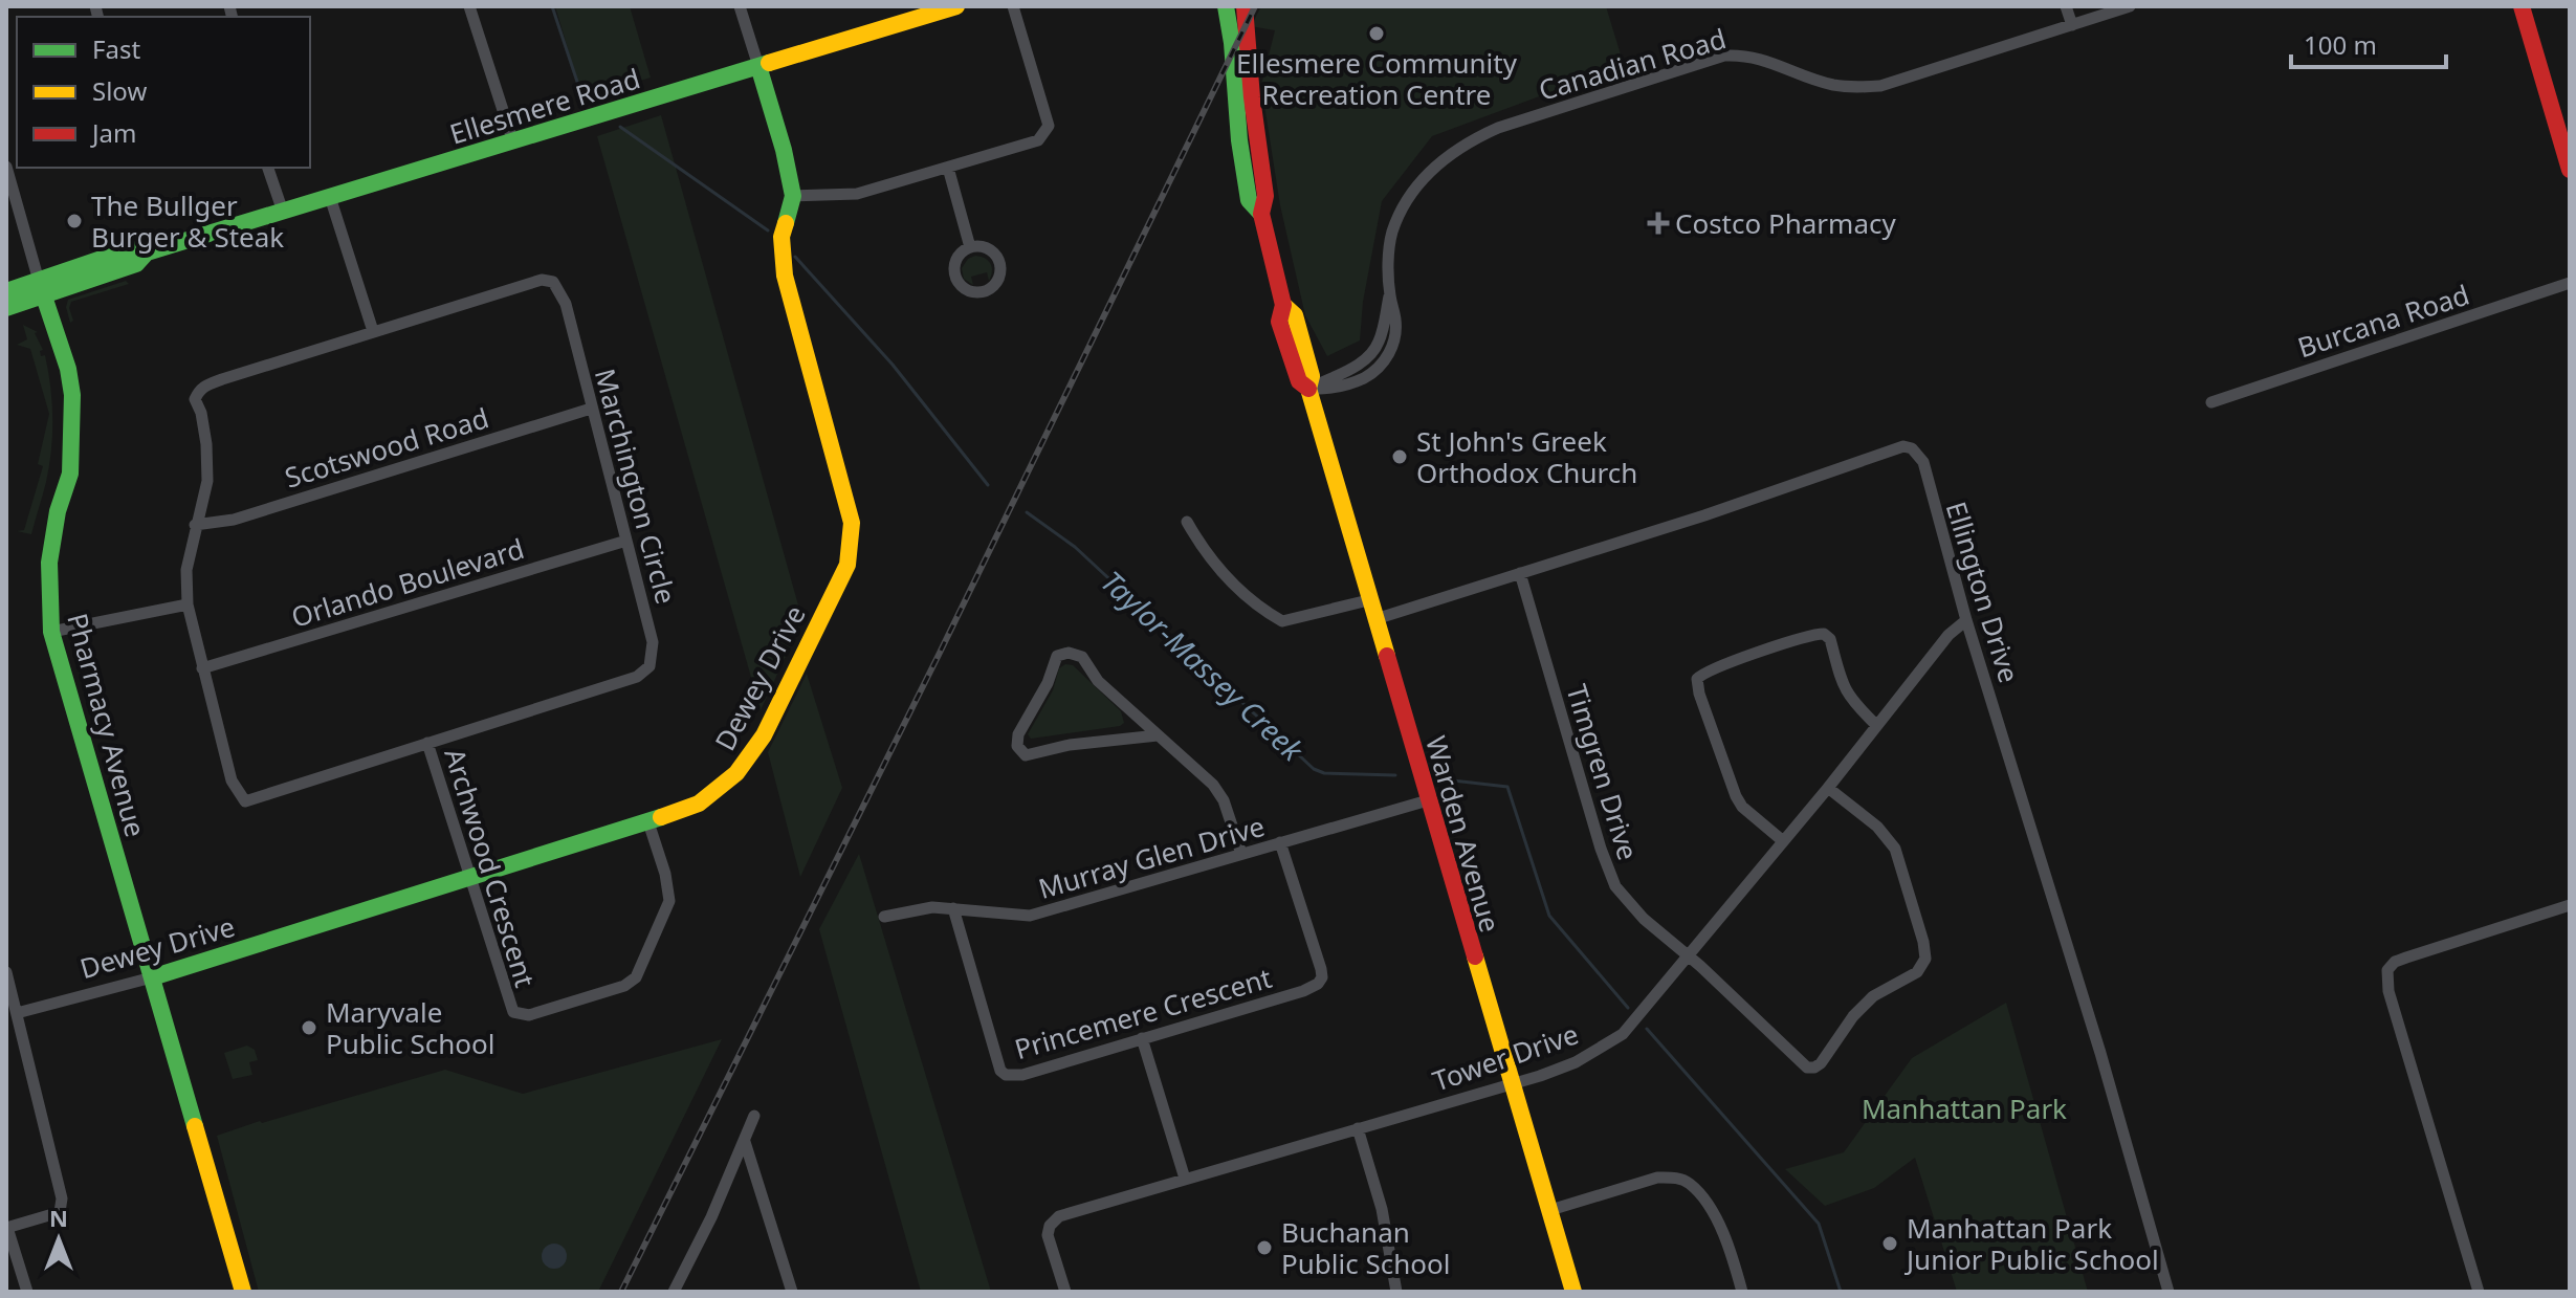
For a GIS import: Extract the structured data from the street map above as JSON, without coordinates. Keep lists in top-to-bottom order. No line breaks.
{"streets":{"main road":["Ellesmere Road","Dewey Drive","Pharmacy Avenue","Warden Avenue"],"street":["Canadian Road","Burcana Road","Scotswood Road","Marchington Circle","Orlando Boulevard","Ellington Drive","Timgren Drive","Murray Glen Drive","Archwood Crescent","Princemere Crescent","Tower Drive"]},"crossings":[["Canadian Road","Warden Avenue"],["Ellesmere Road","Dewey Drive"],["Ellesmere Road","Pharmacy Avenue"],["Scotswood Road","Marchington Circle"],["Marchington Circle","Orlando Boulevard"],["Marchington Circle","Archwood Crescent"],["Ellington Drive","Timgren Drive"],["Ellington Drive","Warden Avenue"],["Ellington Drive","Tower Drive"],["Dewey Drive","Pharmacy Avenue"],["Dewey Drive","Archwood Crescent"],["Timgren Drive","Tower Drive"],["Warden Avenue","Murray Glen Drive"],["Warden Avenue","Tower Drive"],["Murray Glen Drive","Princemere Crescent"]],"water":["Taylor-Massey Creek"],"parks":["Manhattan Park"],"places":{"other":["Ellesmere Community Recreation Centre","The Bullger Burger & Steak","St John's Greek Orthodox Church","Maryvale Public School","Manhattan Park Junior Public School","Buchanan Public School"],"health":["Costco Pharmacy"]},"legend":["Fast","Slow","Jam"],"scale_bar":"100 m","north":"top"}
